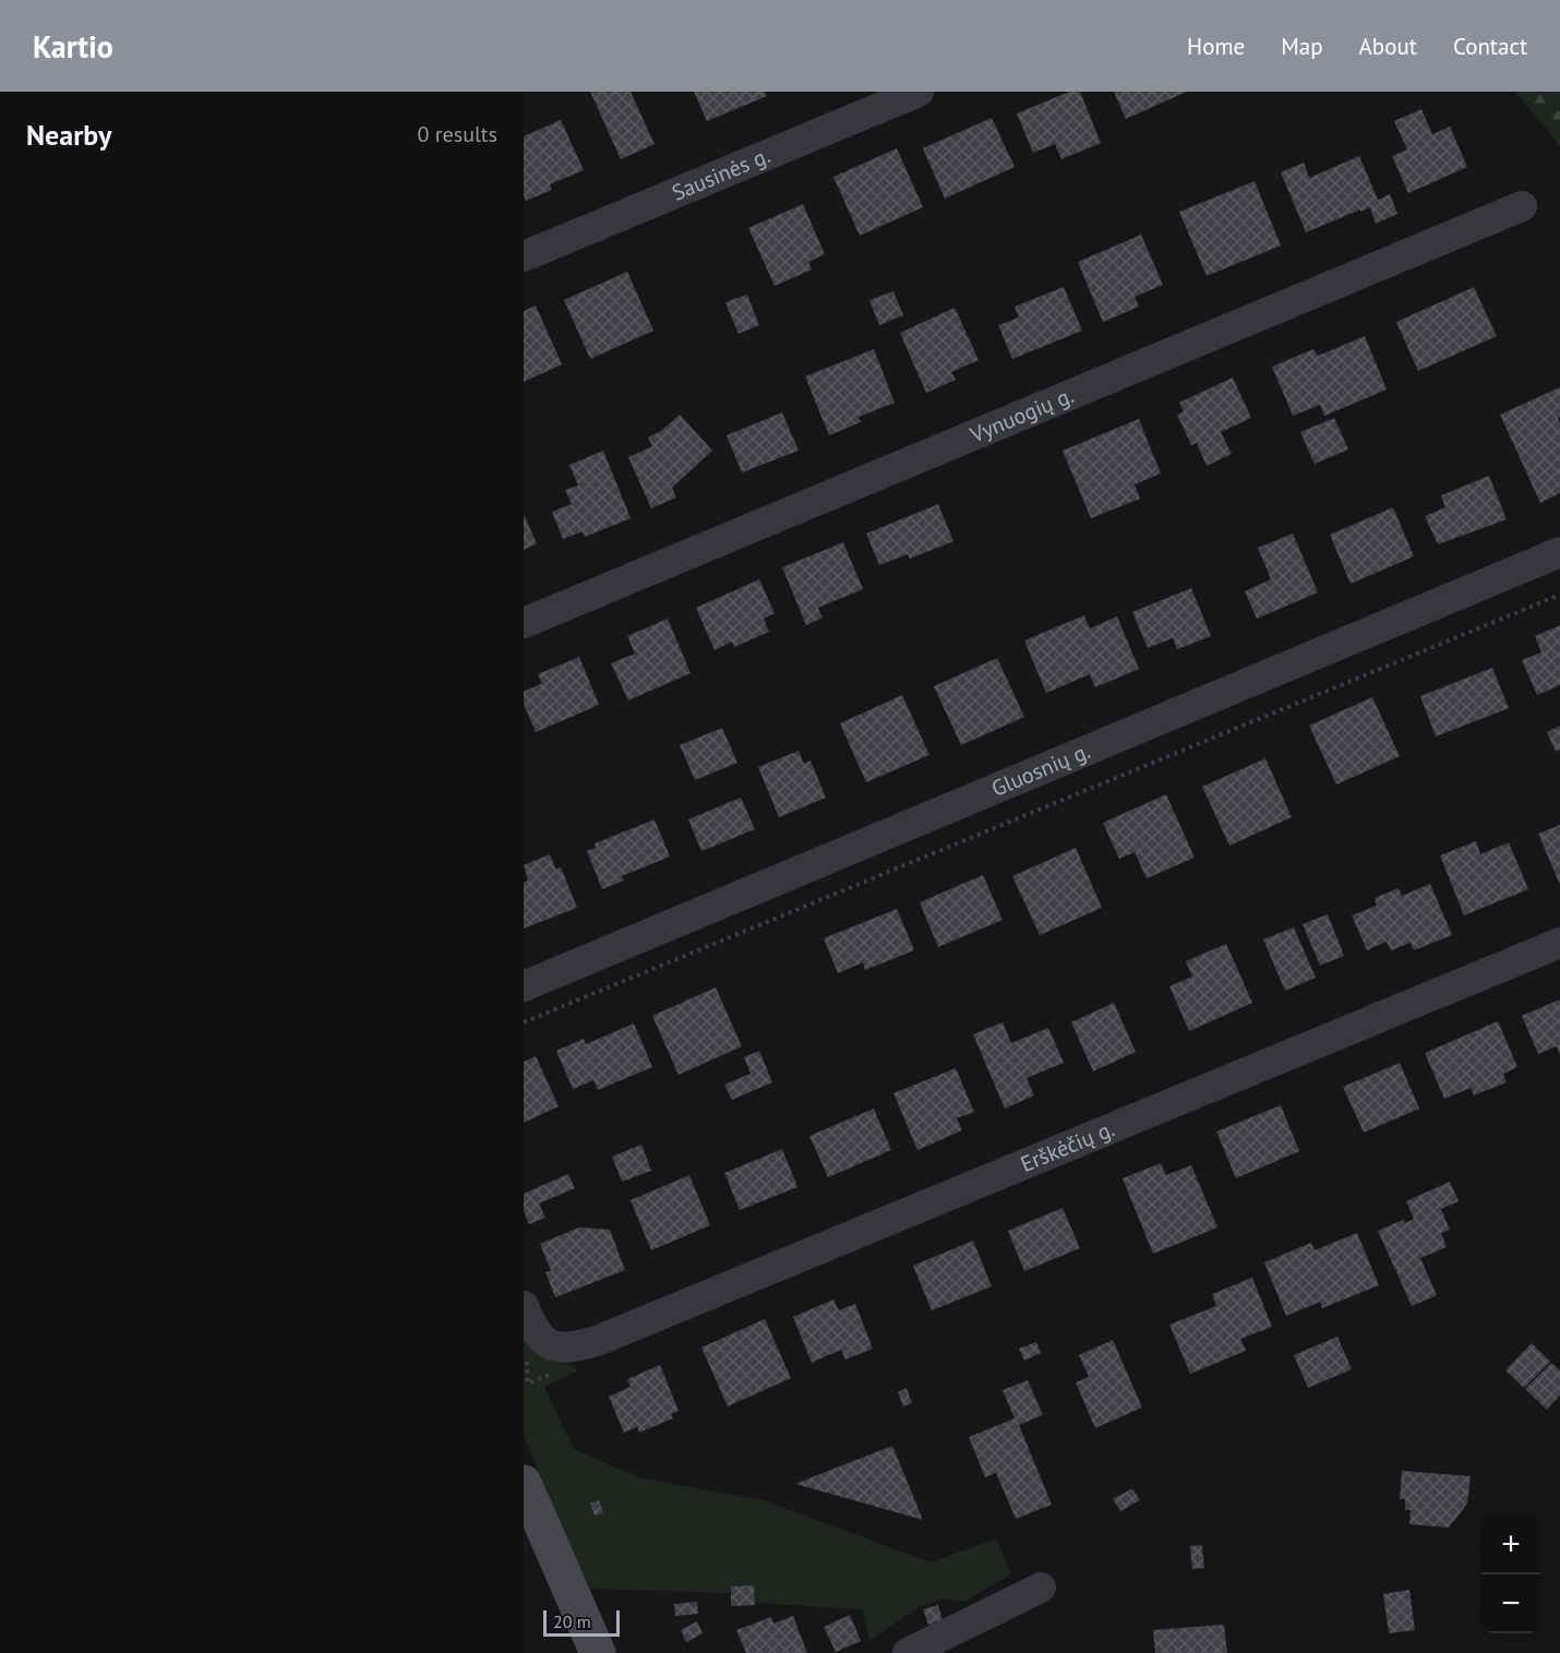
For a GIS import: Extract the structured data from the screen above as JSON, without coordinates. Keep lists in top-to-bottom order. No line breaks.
{"streets":{"street":["Sausinės g.","Vynuogių g.","Gluosnių g.","Erškėčių g."]},"scale_bar":"20 m","page":{"header":"Kartio","nav":["Home","Map","About","Contact"],"heading":["Nearby","0 results"],"map_buttons":["+","−"],"scale":"20 m"}}
